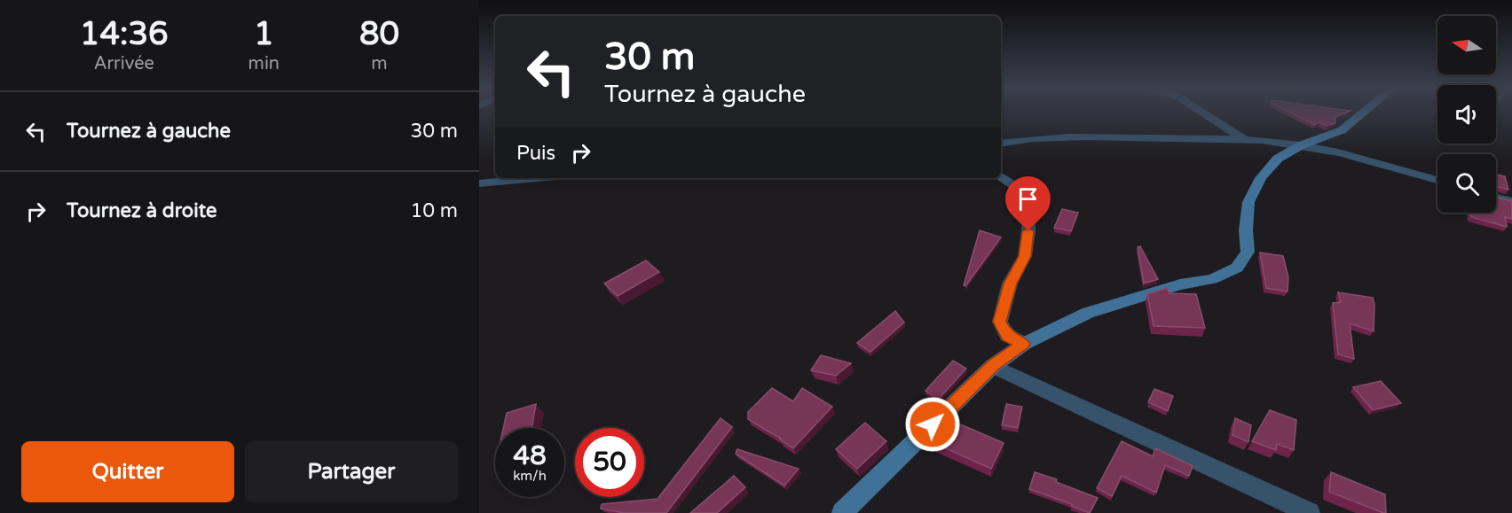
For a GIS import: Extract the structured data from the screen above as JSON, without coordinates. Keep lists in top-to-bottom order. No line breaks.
{"north":"left","page":{"eta":["14:36","Arrivée","1","min","80","m"],"turn":["30 m","Tournez à gauche"],"list":[{"name":"Tournez à gauche","value":"30 m"},{"name":"Tournez à droite","value":"10 m"}],"then":"Puis","speed":"48 km/h","limit":"50","buttons":["Quitter","Partager"]}}
